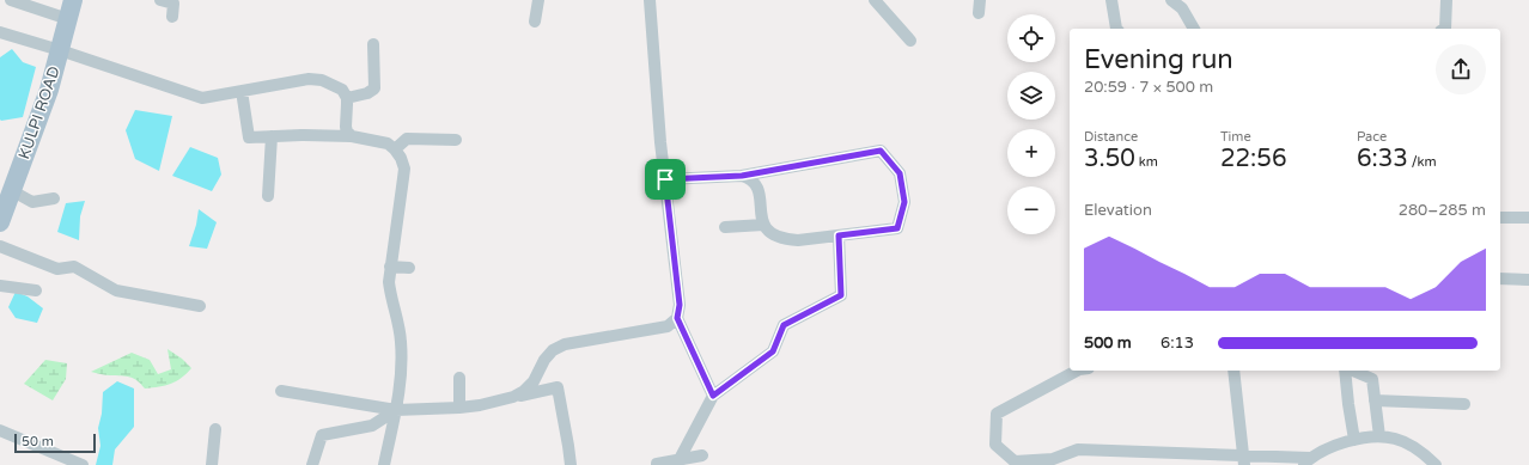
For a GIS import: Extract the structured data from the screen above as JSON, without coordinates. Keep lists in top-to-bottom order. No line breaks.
{"streets":{"main road":["KULPI ROAD"]},"scale_bar":"50 m","page":{"map_buttons":["+","−"],"heading":["Evening run","20:59 · 7 × 500 m"],"stats":[["Distance","3.50 km"],["Time","22:56"],["Pace","6:33 /km"]],"chart":["Elevation","280–285 m"],"list":[{"name":"500 m","note":"6:13"}],"scale":"50 m"}}
